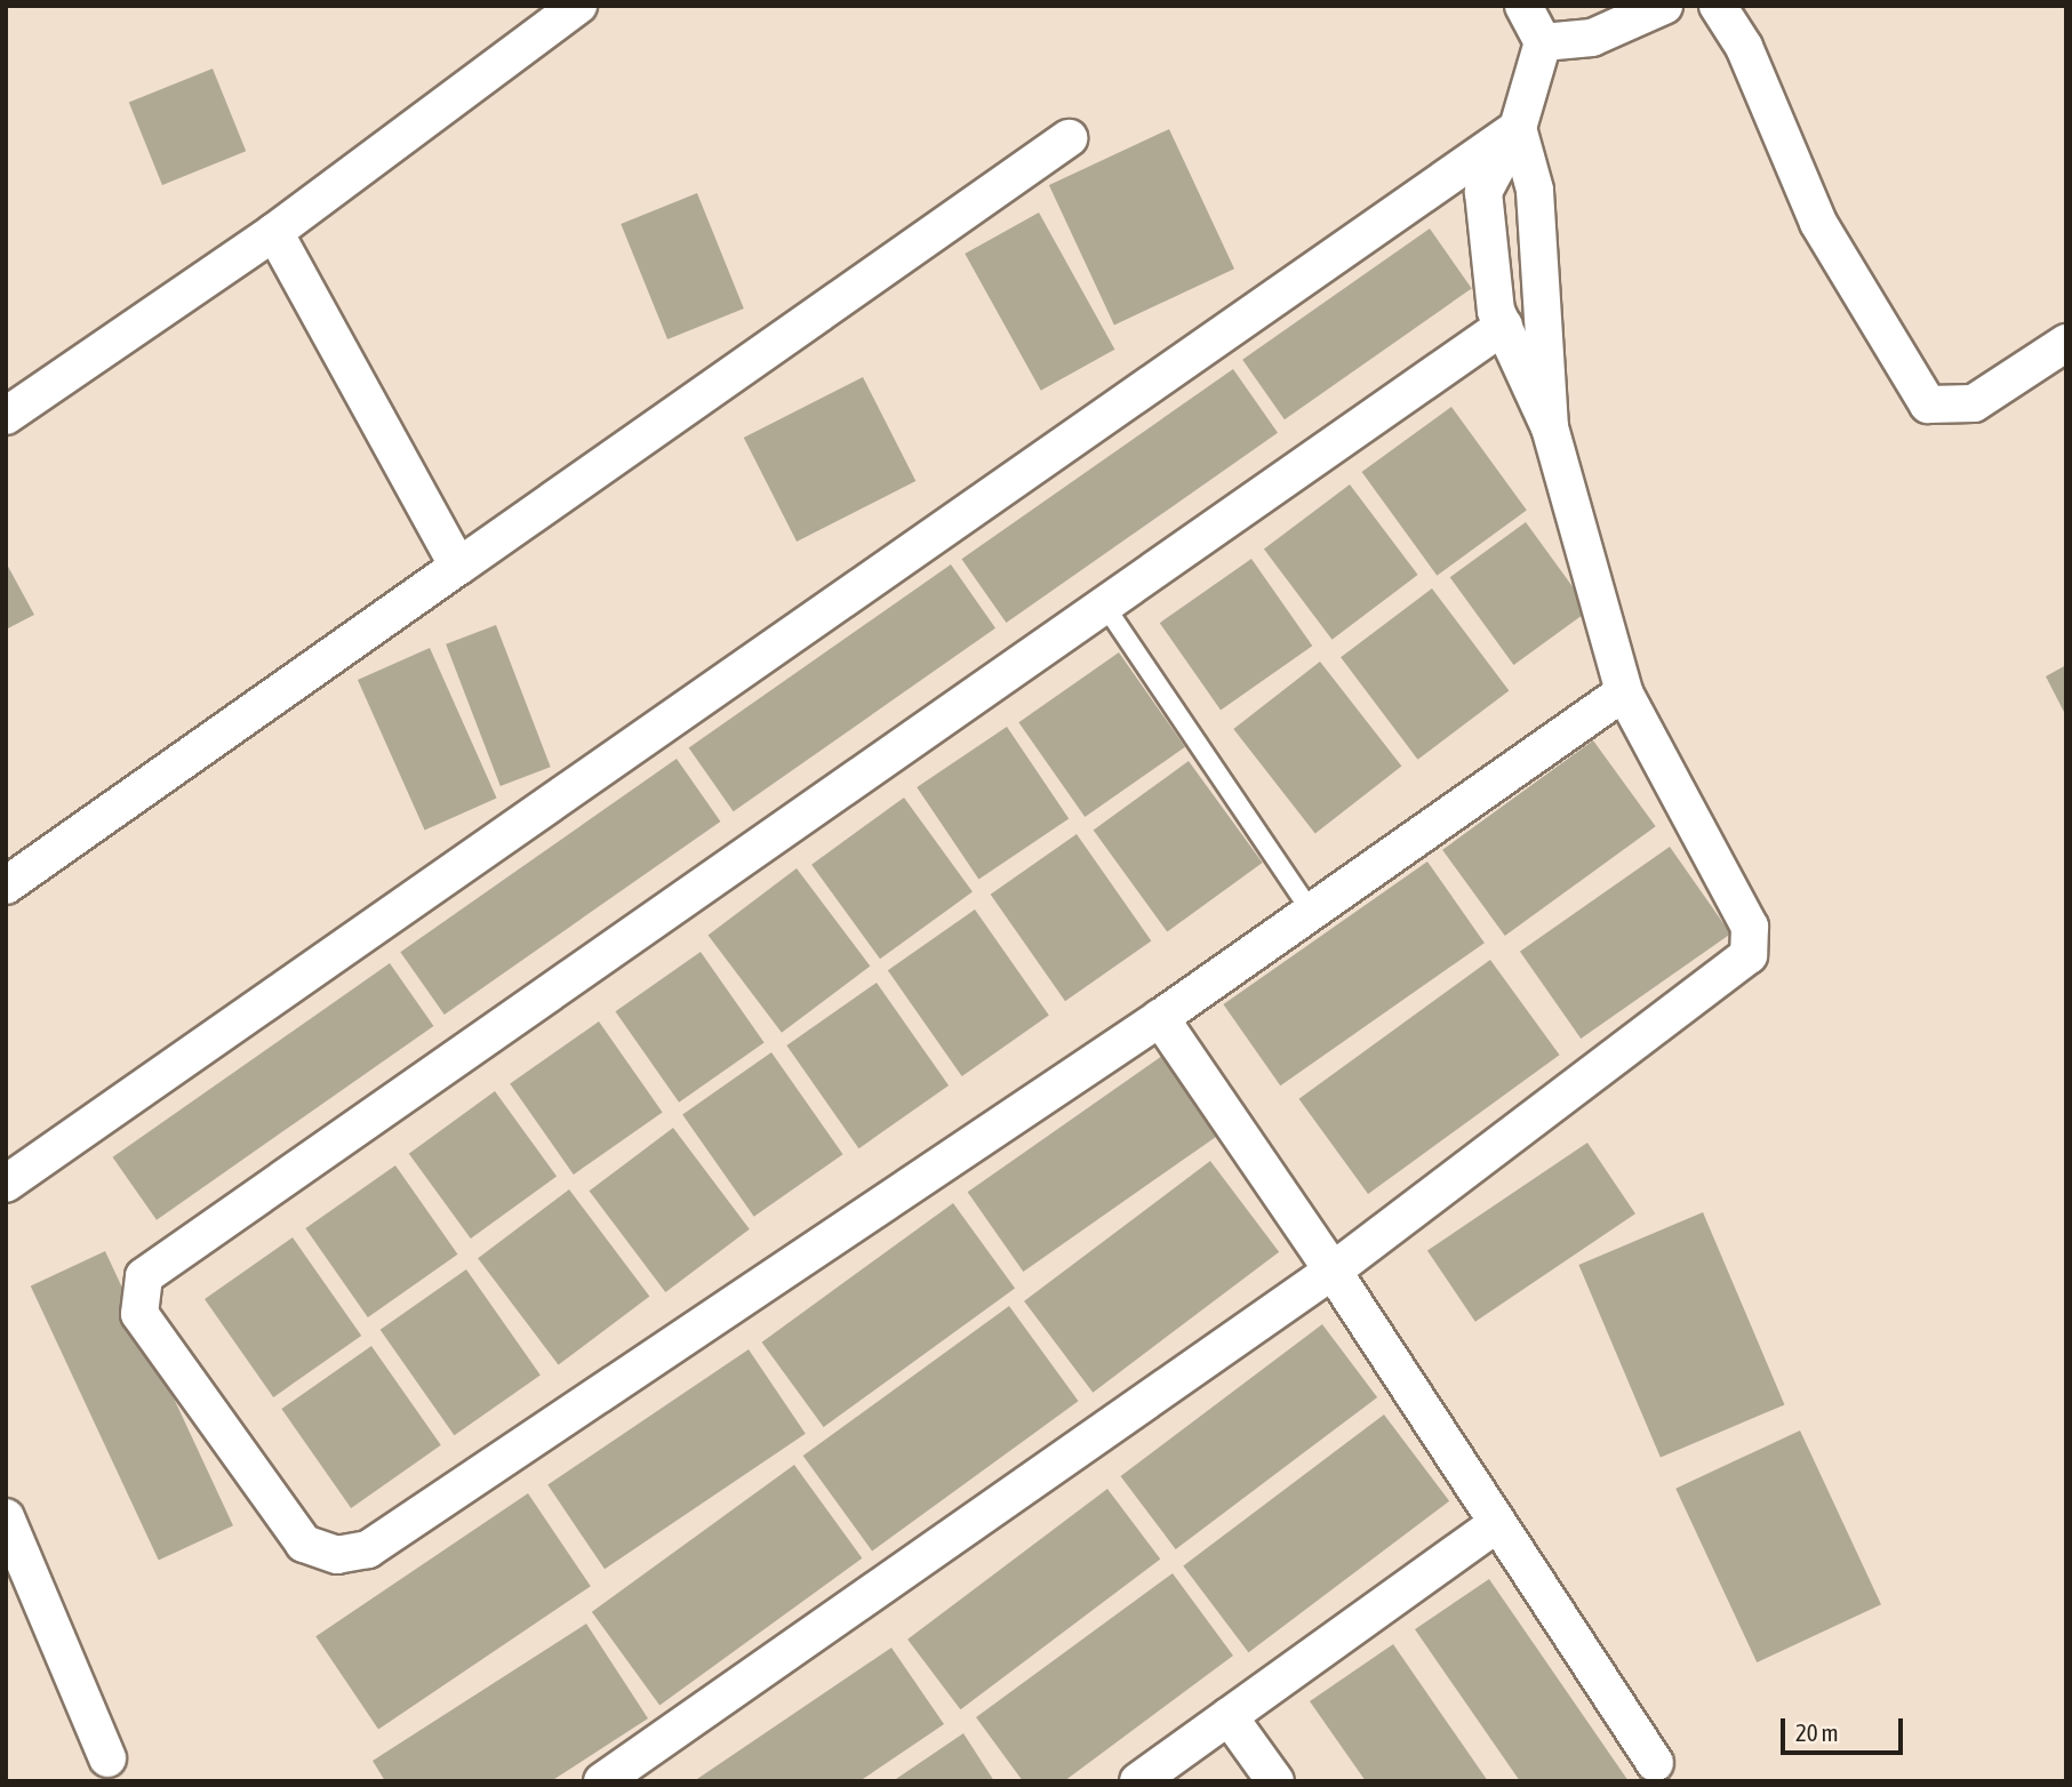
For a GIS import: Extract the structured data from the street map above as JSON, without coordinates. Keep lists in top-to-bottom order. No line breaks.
{"scale_bar":"20 m"}
